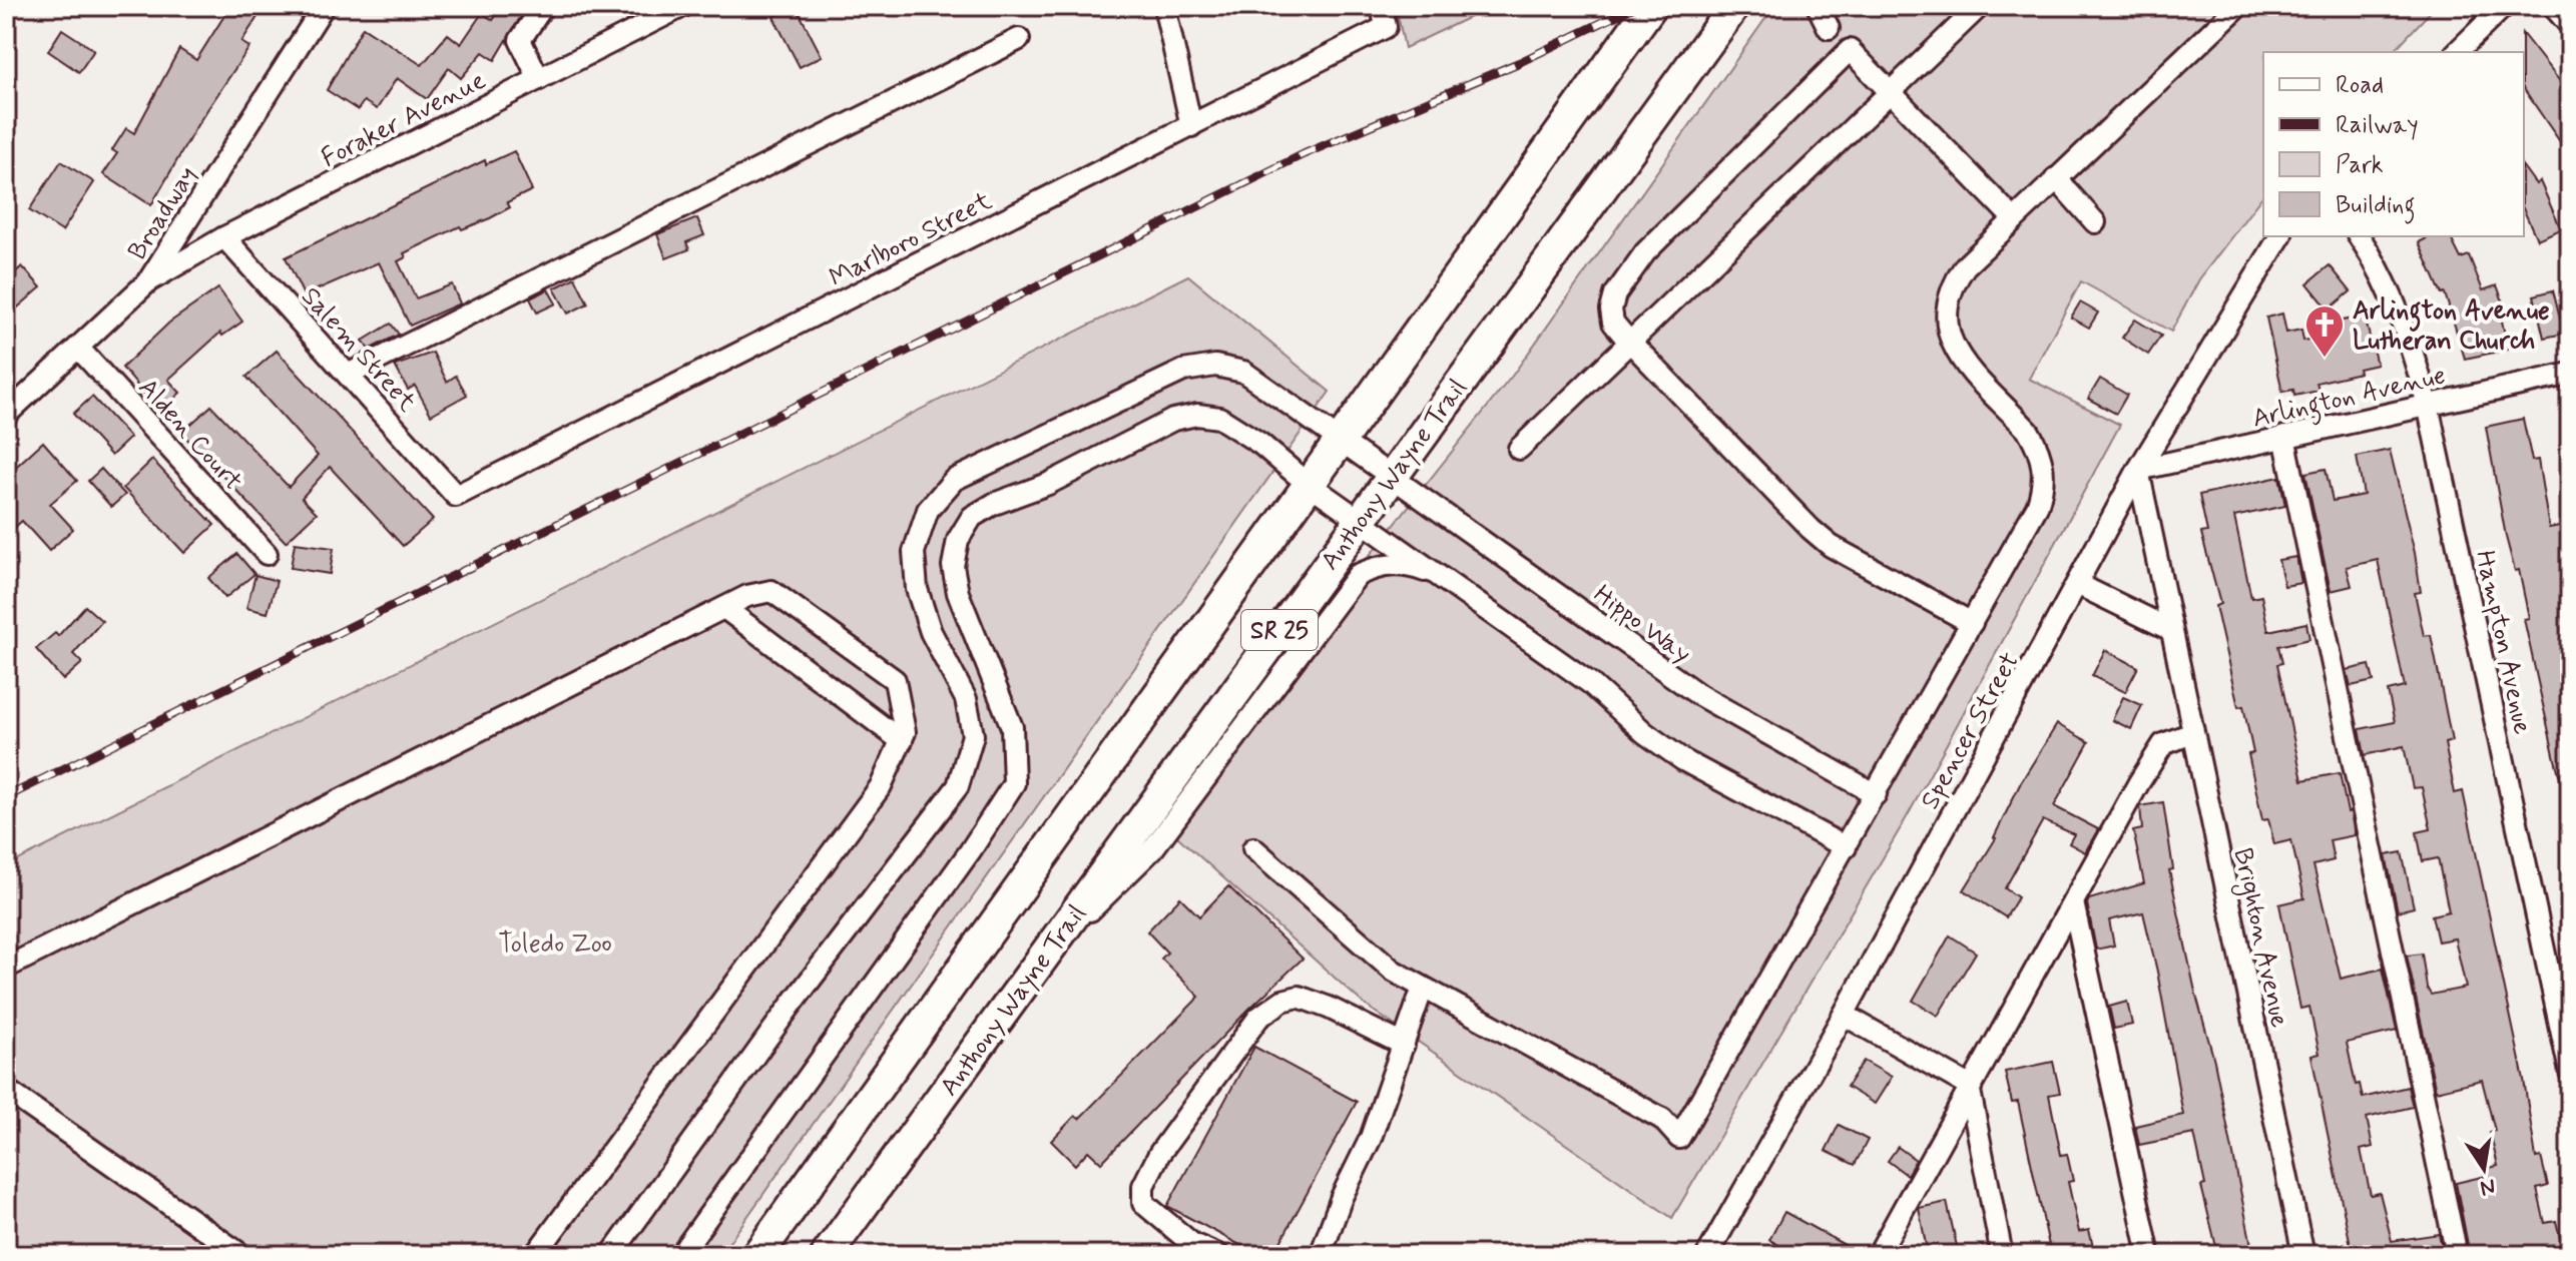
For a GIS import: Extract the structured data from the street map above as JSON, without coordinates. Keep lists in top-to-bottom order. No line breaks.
{"streets":{"highway":["Anthony Wayne Trail","SR 25"],"street":["Foraker Avenue","Broadway","Marlboro Street","Salem Street","Arlington Avenue","Alden Court","Hippo Way","Hampton Avenue","Spencer Street","Brighton Avenue"]},"crossings":[["Foraker Avenue","Broadway"],["Foraker Avenue","Salem Street"],["Broadway","Alden Court"],["Marlboro Street","Salem Street"],["Arlington Avenue","Hampton Avenue"],["Arlington Avenue","Spencer Street"],["Arlington Avenue","Brighton Avenue"],["Anthony Wayne Trail","Hippo Way"],["Hippo Way","SR 25"],["Spencer Street","Brighton Avenue"]],"parks":["Toledo Zoo"],"places":{"church":["Arlington Avenue Lutheran Church"]},"legend":["Road","Railway","Park","Building"],"north":"bottom"}
